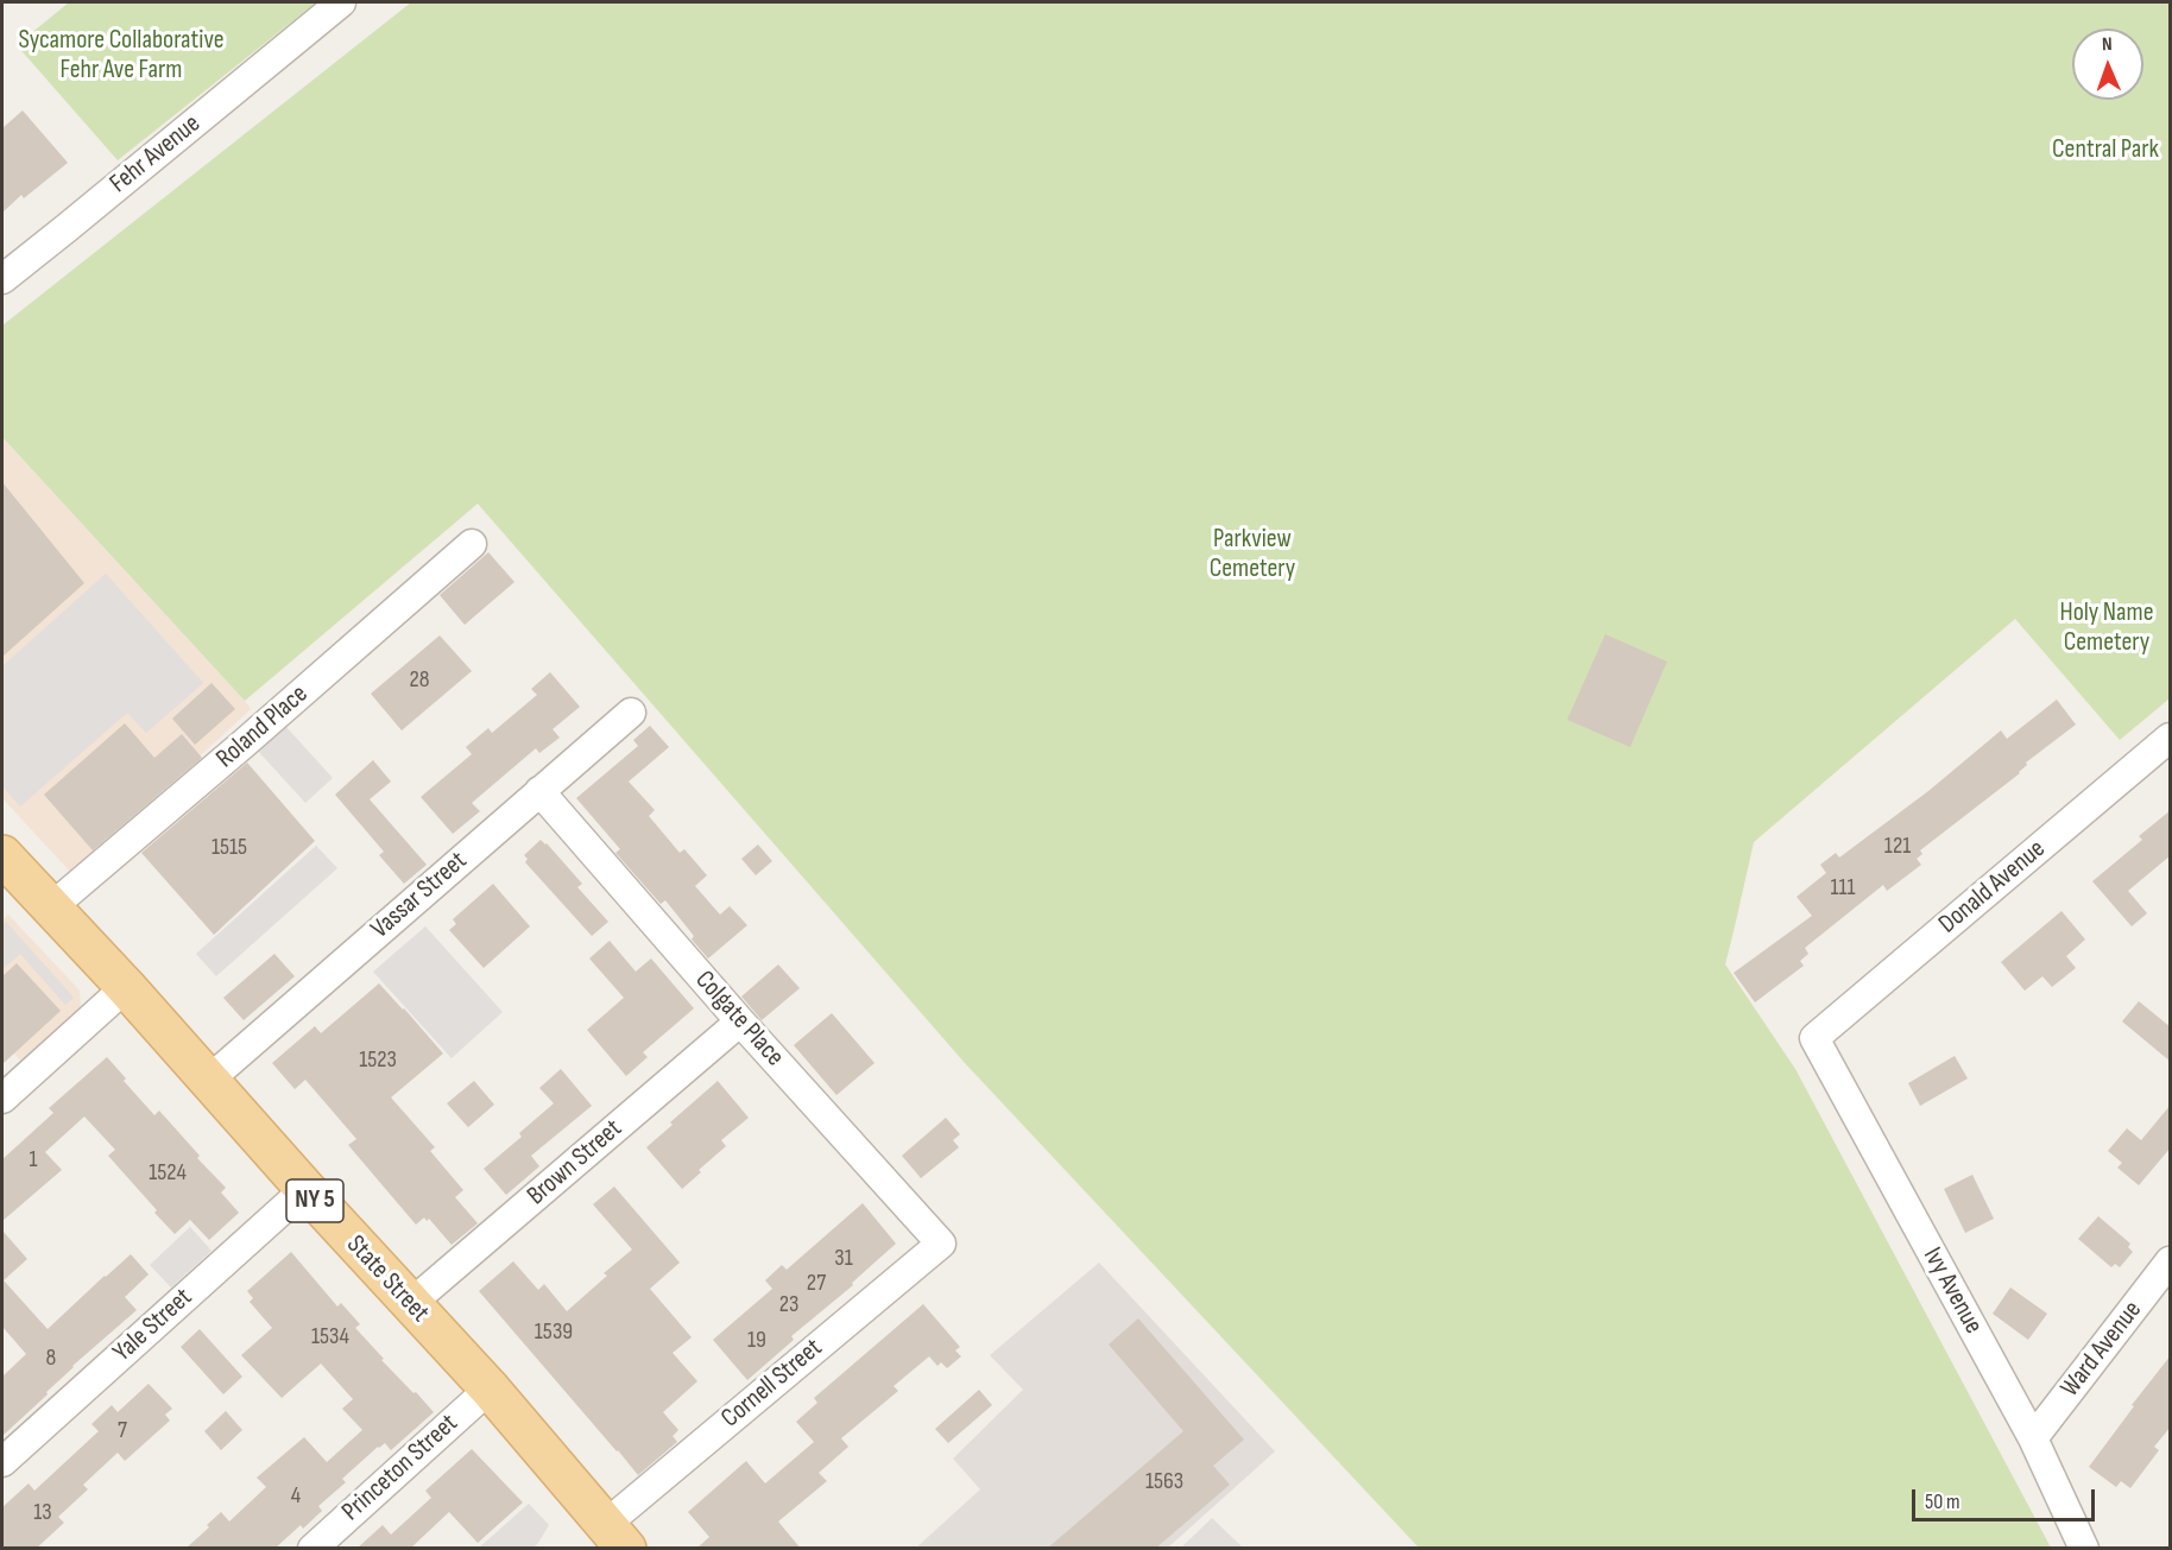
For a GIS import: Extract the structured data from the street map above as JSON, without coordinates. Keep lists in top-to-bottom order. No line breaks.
{"streets":{"main road":["NY 5","State Street"],"street":["Fehr Avenue","Roland Place","Donald Avenue","Vassar Street","Colgate Place","Brown Street","Ivy Avenue","Yale Street","Ward Avenue","Cornell Street","Princeton Street"]},"crossings":[["Roland Place","State Street"],["Donald Avenue","Ivy Avenue"],["Vassar Street","Colgate Place"],["Vassar Street","State Street"],["Colgate Place","Brown Street"],["Colgate Place","Cornell Street"],["Brown Street","State Street"],["State Street","Yale Street"],["State Street","Cornell Street"],["State Street","Princeton Street"],["Ivy Avenue","Ward Avenue"]],"parks":["Sycamore Collaborative Fehr Ave Farm","Central Park","Parkview Cemetery","Holy Name Cemetery"],"house_numbers":["28","121","1515","111","1523","1","1524","31","27","23","1539","1534","19","8","7","1563","4","13"],"scale_bar":"50 m","north":"top"}
